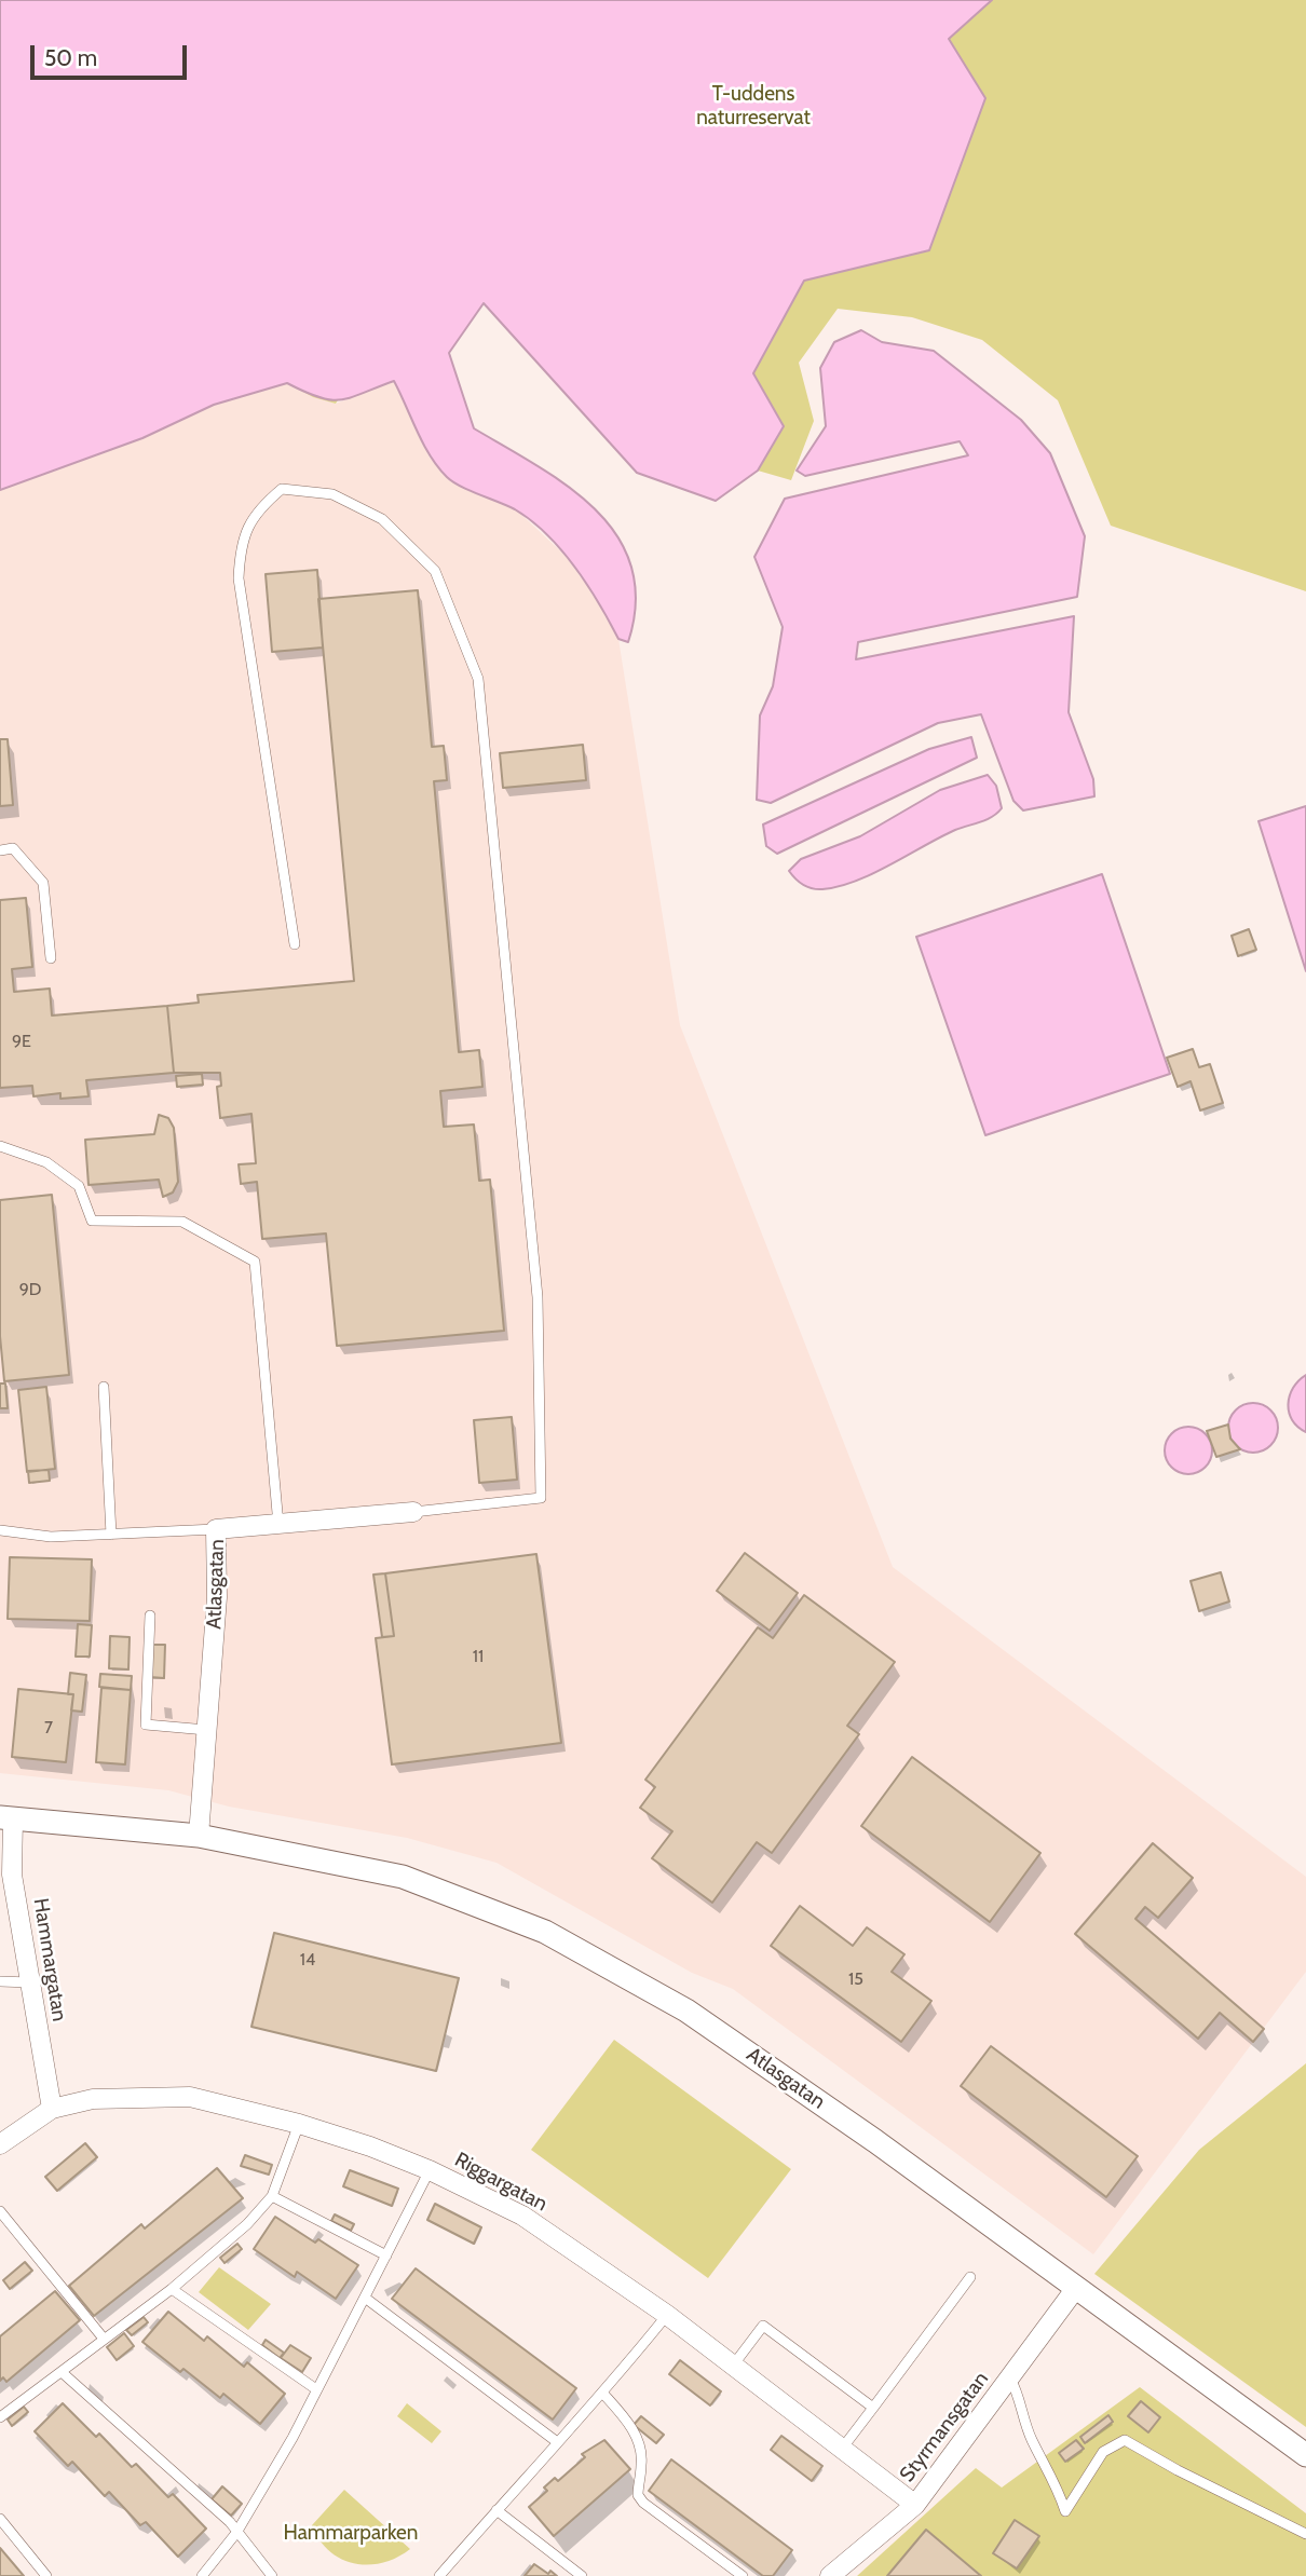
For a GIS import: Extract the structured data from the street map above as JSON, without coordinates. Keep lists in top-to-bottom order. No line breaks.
{"streets":{"street":["Atlasgatan","Hammargatan","Riggargatan","Styrmansgatan"]},"crossings":[["Atlasgatan","Hammargatan"],["Atlasgatan","Styrmansgatan"],["Hammargatan","Riggargatan"],["Riggargatan","Styrmansgatan"]],"parks":["T-uddens naturreservat","Hammarparken"],"house_numbers":["9E","9D","11","7","14","15"],"scale_bar":"50 m"}
